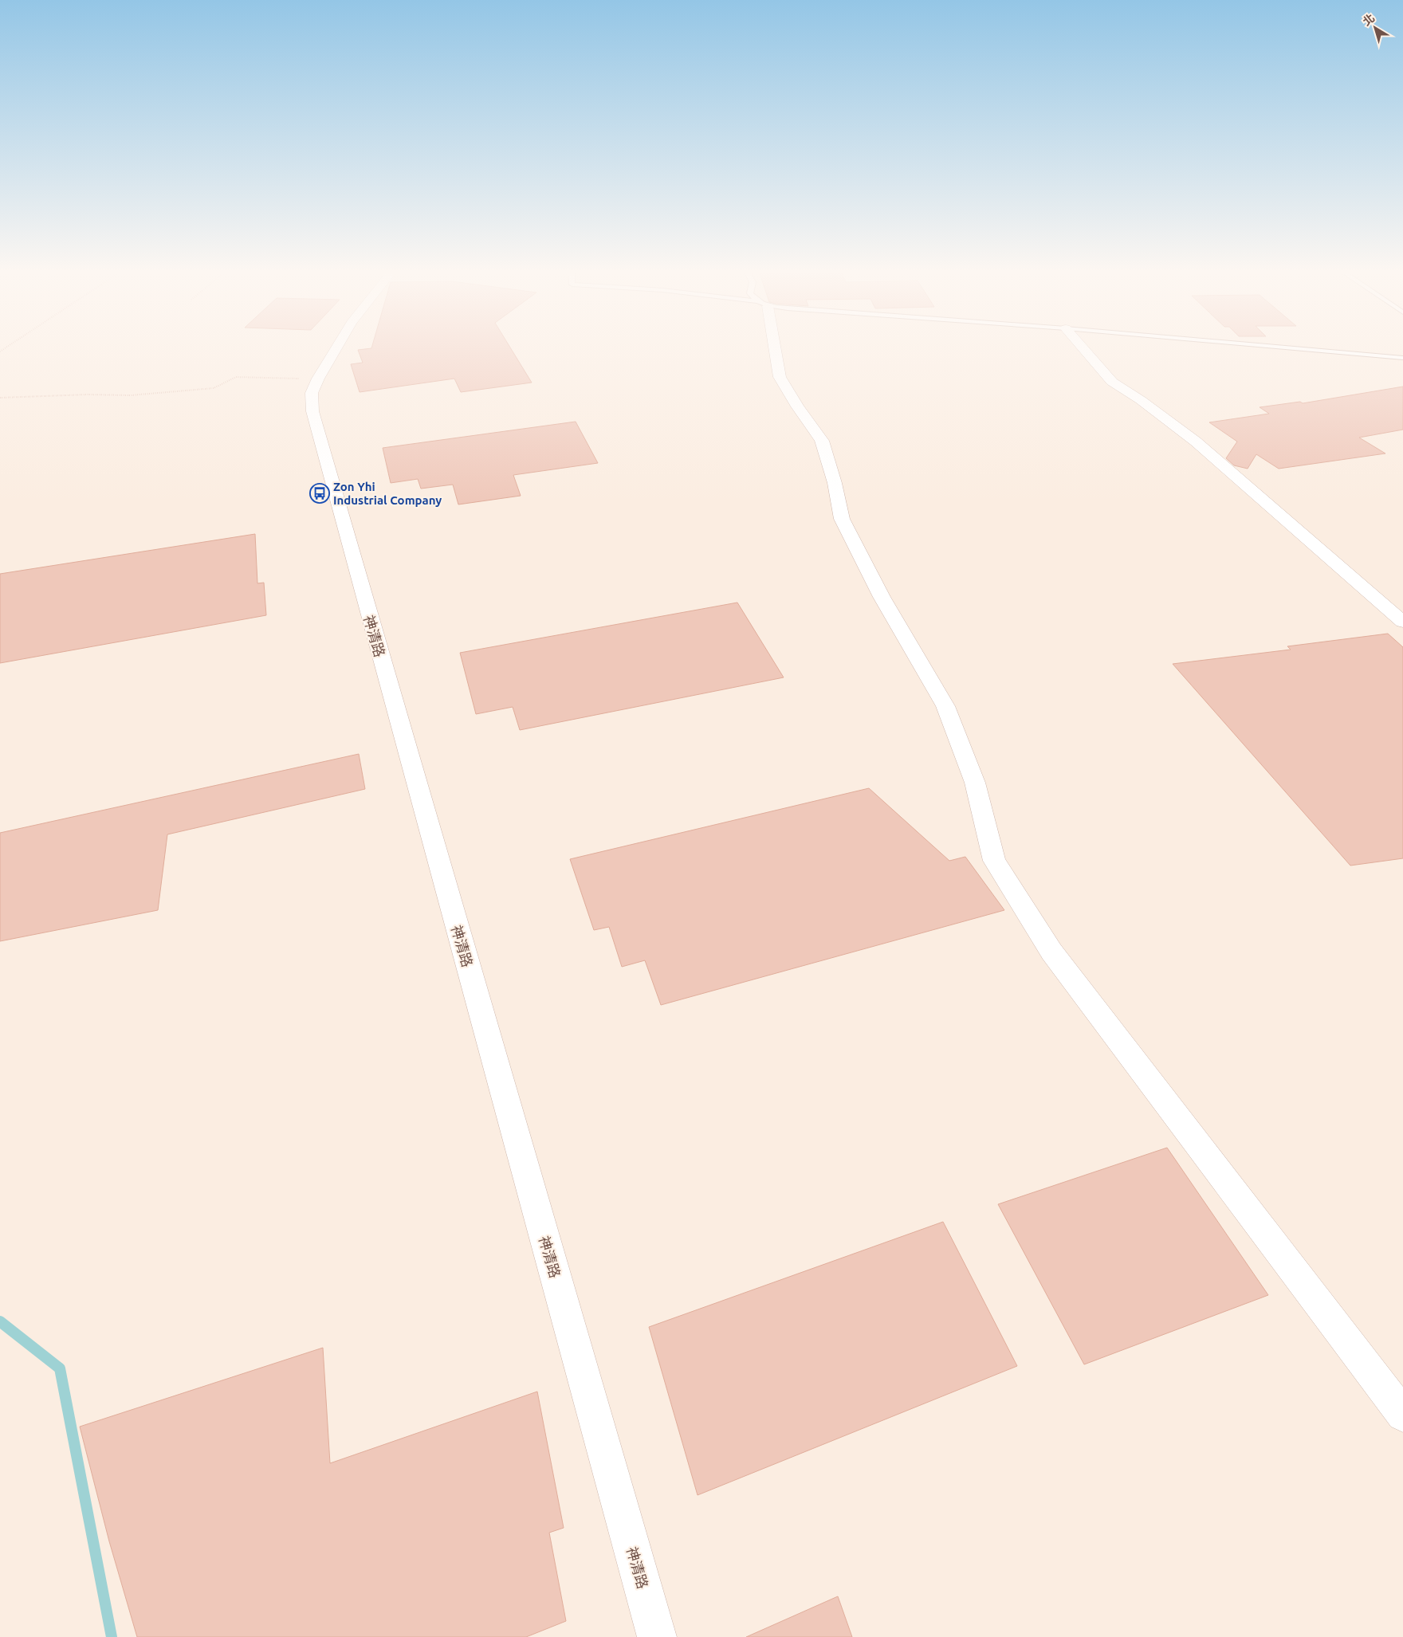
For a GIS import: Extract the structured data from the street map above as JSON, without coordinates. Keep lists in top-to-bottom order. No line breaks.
{"streets":{"street":["神清路"]},"places":{"bus stop":["Zon Yhi Industrial Company"]},"north":"top left"}
